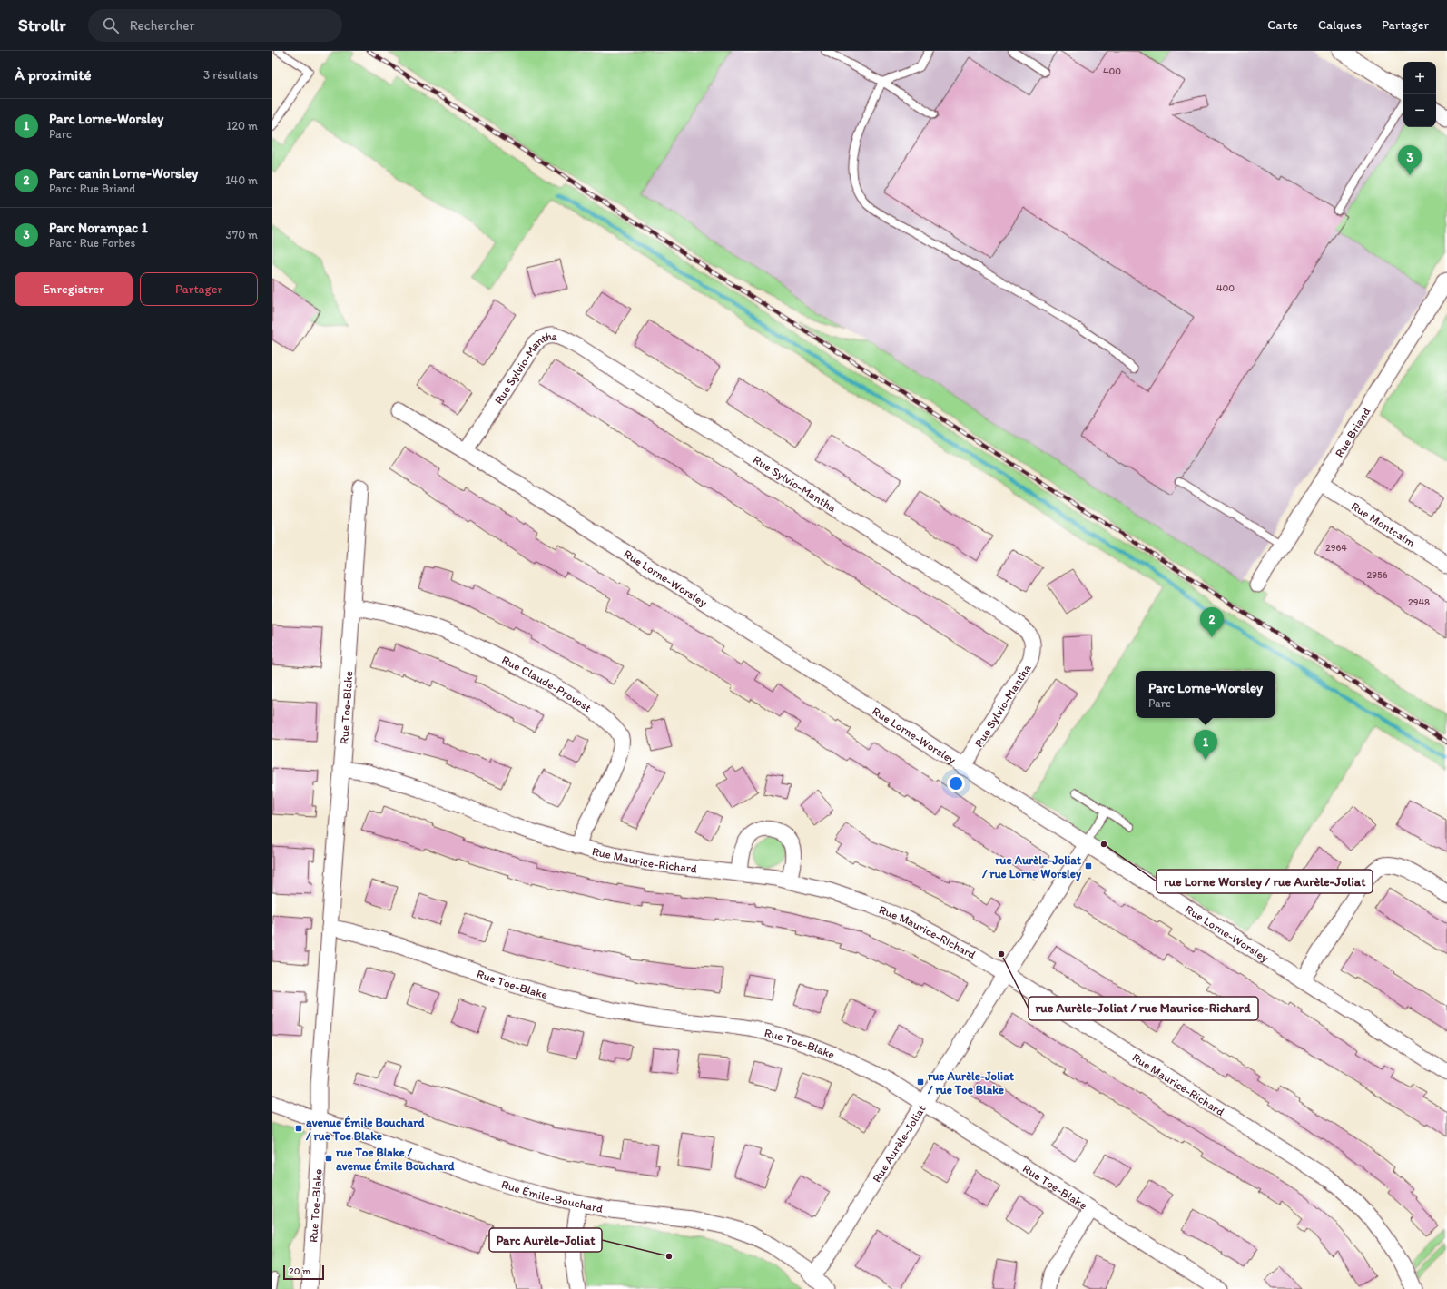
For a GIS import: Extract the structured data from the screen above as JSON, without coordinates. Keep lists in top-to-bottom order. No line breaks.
{"streets":{"street":["Rue Sylvio-Mantha","Rue Briand","Rue Montcalm","Rue Lorne-Worsley","Rue Claude-Provost","Rue Toe-Blake","Rue Maurice-Richard","Rue Aurèle-Joliat","Rue Émile-Bouchard"]},"crossings":[["Rue Sylvio-Mantha","Rue Lorne-Worsley"],["Rue Briand","Rue Montcalm"],["Rue Lorne-Worsley","Rue Aurèle-Joliat"],["Rue Claude-Provost","Rue Toe-Blake"],["Rue Claude-Provost","Rue Maurice-Richard"],["Rue Toe-Blake","Rue Maurice-Richard"],["Rue Toe-Blake","Rue Aurèle-Joliat"],["Rue Toe-Blake","Rue Émile-Bouchard"],["Rue Maurice-Richard","Rue Aurèle-Joliat"],["Rue Aurèle-Joliat","Rue Émile-Bouchard"]],"places":{"other":["rue Lorne Worsley / rue Aurèle-Joliat","rue Aurèle-Joliat / rue Maurice-Richard","Parc Aurèle-Joliat"],"transit":["rue Aurèle-Joliat / rue Lorne Worsley","rue Aurèle-Joliat / rue Toe Blake","avenue Émile Bouchard / rue Toe Blake","rue Toe Blake / avenue Émile Bouchard"]},"house_numbers":["400","400","2964","2956","2948"],"scale_bar":"20 m","page":{"header":"Strollr","search":"Rechercher","nav":["Carte","Calques","Partager"],"heading":["À proximité","3 résultats"],"map_buttons":["+","−"],"list":[{"mark":"1","name":"Parc Lorne-Worsley","note":"Parc","value":"120 m"},{"mark":"2","name":"Parc canin Lorne-Worsley","note":"Parc · Rue Briand","value":"140 m"},{"mark":"3","name":"Parc Norampac 1","note":"Parc · Rue Forbes","value":"370 m"}],"pins":["3","2","1"],"buttons":["Enregistrer","Partager"],"popup":["Parc Lorne-Worsley","Parc"],"scale":"20 m"}}
